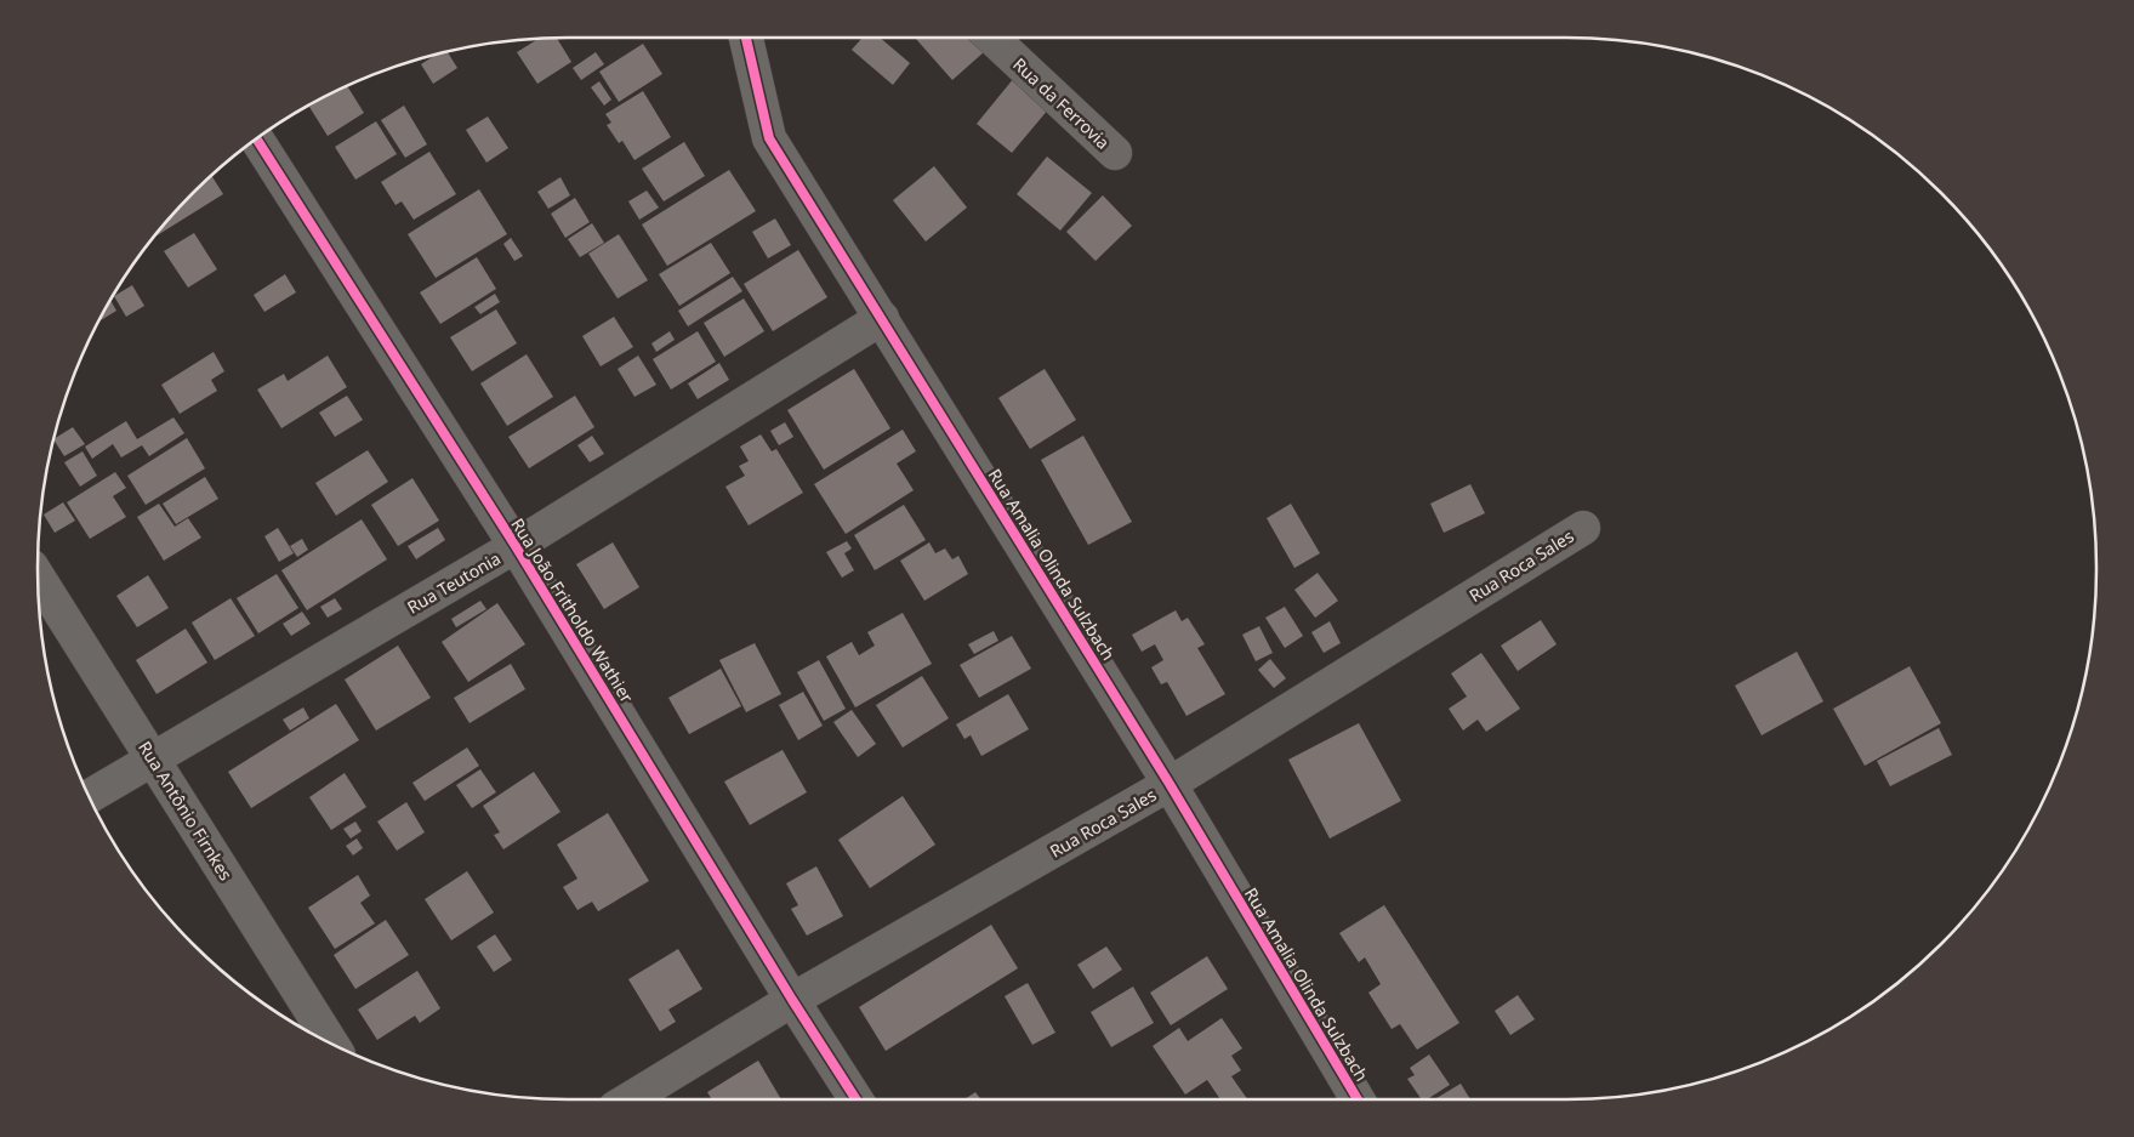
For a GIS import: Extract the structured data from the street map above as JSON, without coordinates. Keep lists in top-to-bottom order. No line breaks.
{"streets":{"street":["Rua da Ferrovia","Rua Amalia Olinda Sulzbach","Rua Roca Sales","Rua Teutonia","Rua João Fritholdo Wathier","Rua Antônio Firnkes"]},"crossings":[["Rua Amalia Olinda Sulzbach","Rua Roca Sales"],["Rua Amalia Olinda Sulzbach","Rua Teutonia"],["Rua Roca Sales","Rua João Fritholdo Wathier"],["Rua Teutonia","Rua João Fritholdo Wathier"],["Rua Teutonia","Rua Antônio Firnkes"]]}
